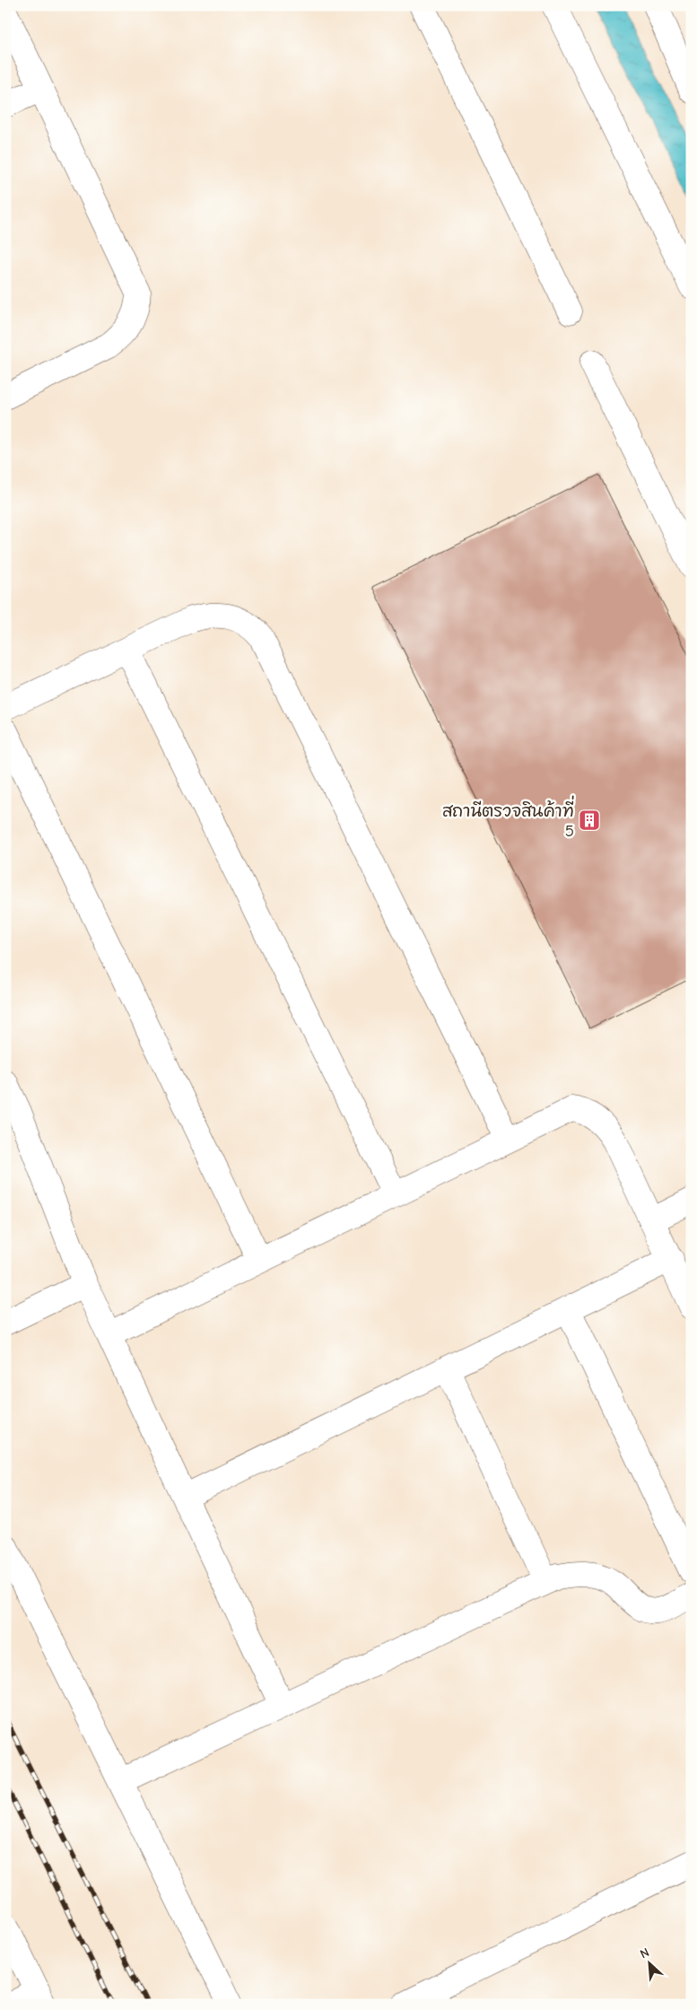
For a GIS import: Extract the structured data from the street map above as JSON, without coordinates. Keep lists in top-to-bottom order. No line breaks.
{"places":{"building":["สถานีตรวจสินค้าที่ 5"]},"north":"top left"}
